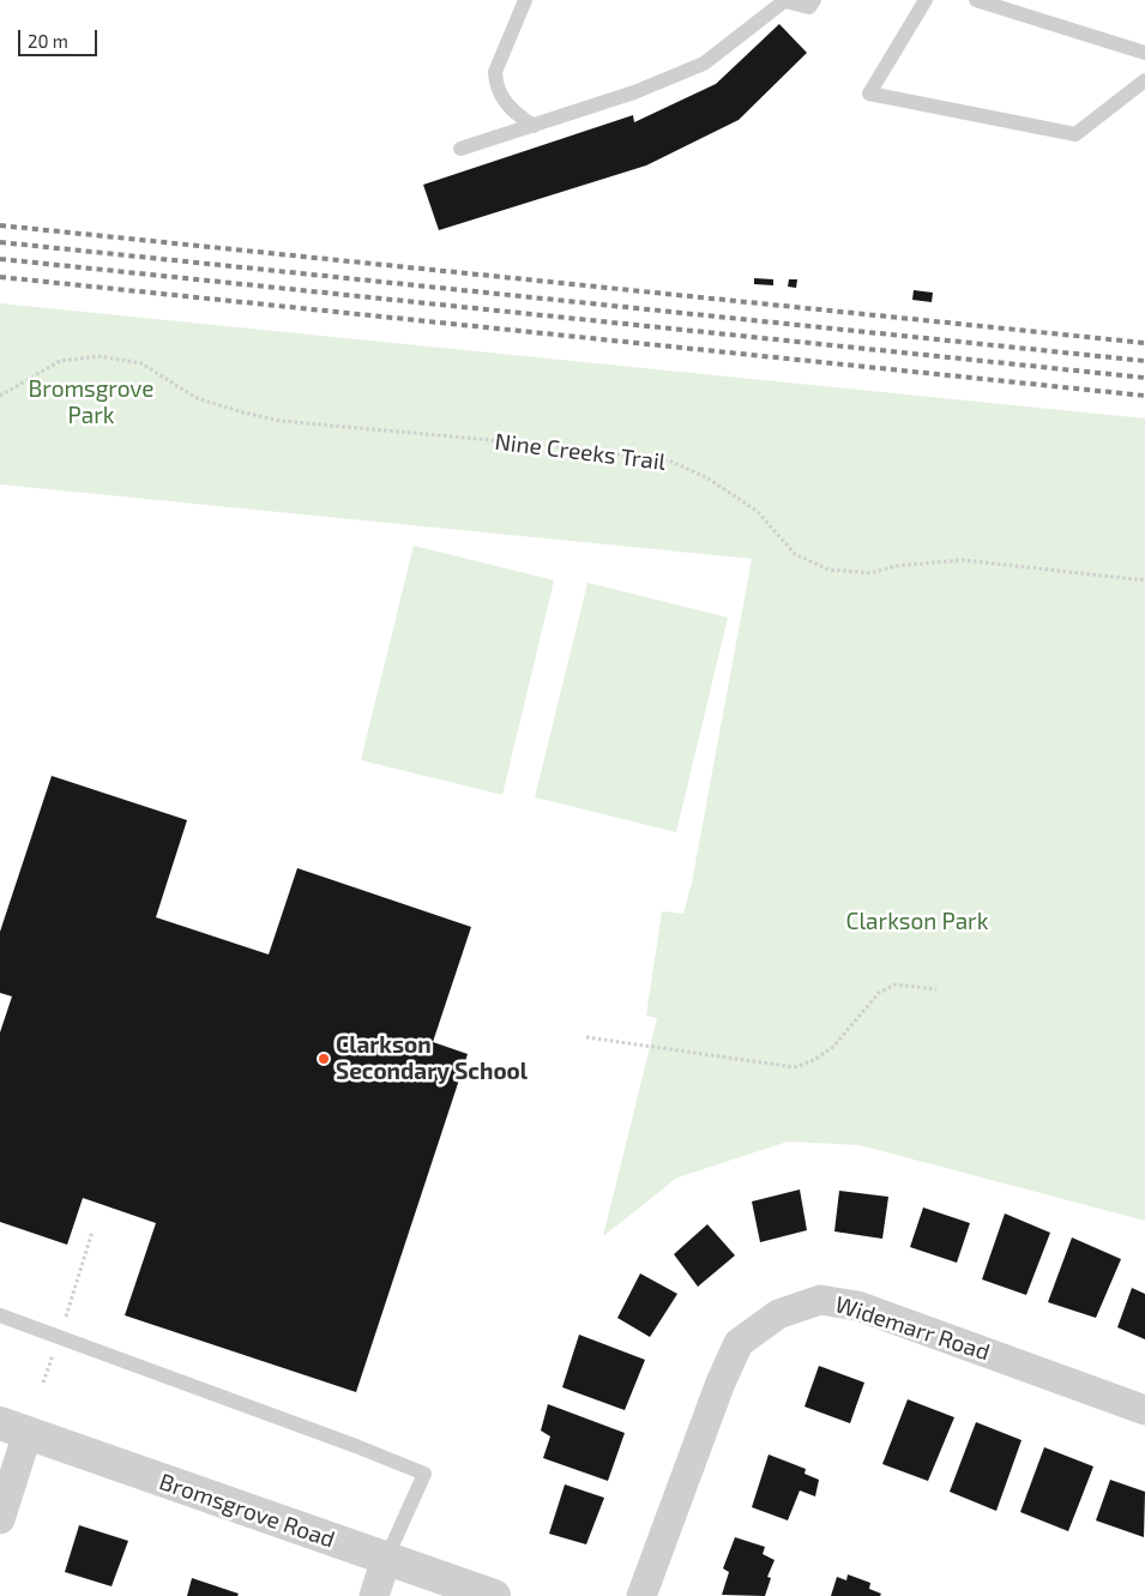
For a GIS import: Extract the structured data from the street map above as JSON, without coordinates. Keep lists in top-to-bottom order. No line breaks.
{"streets":{"street":["Widemarr Road","Bromsgrove Road"],"path":["Nine Creeks Trail"]},"parks":["Bromsgrove Park","Clarkson Park"],"places":["Clarkson Secondary School"],"scale_bar":"20 m"}
